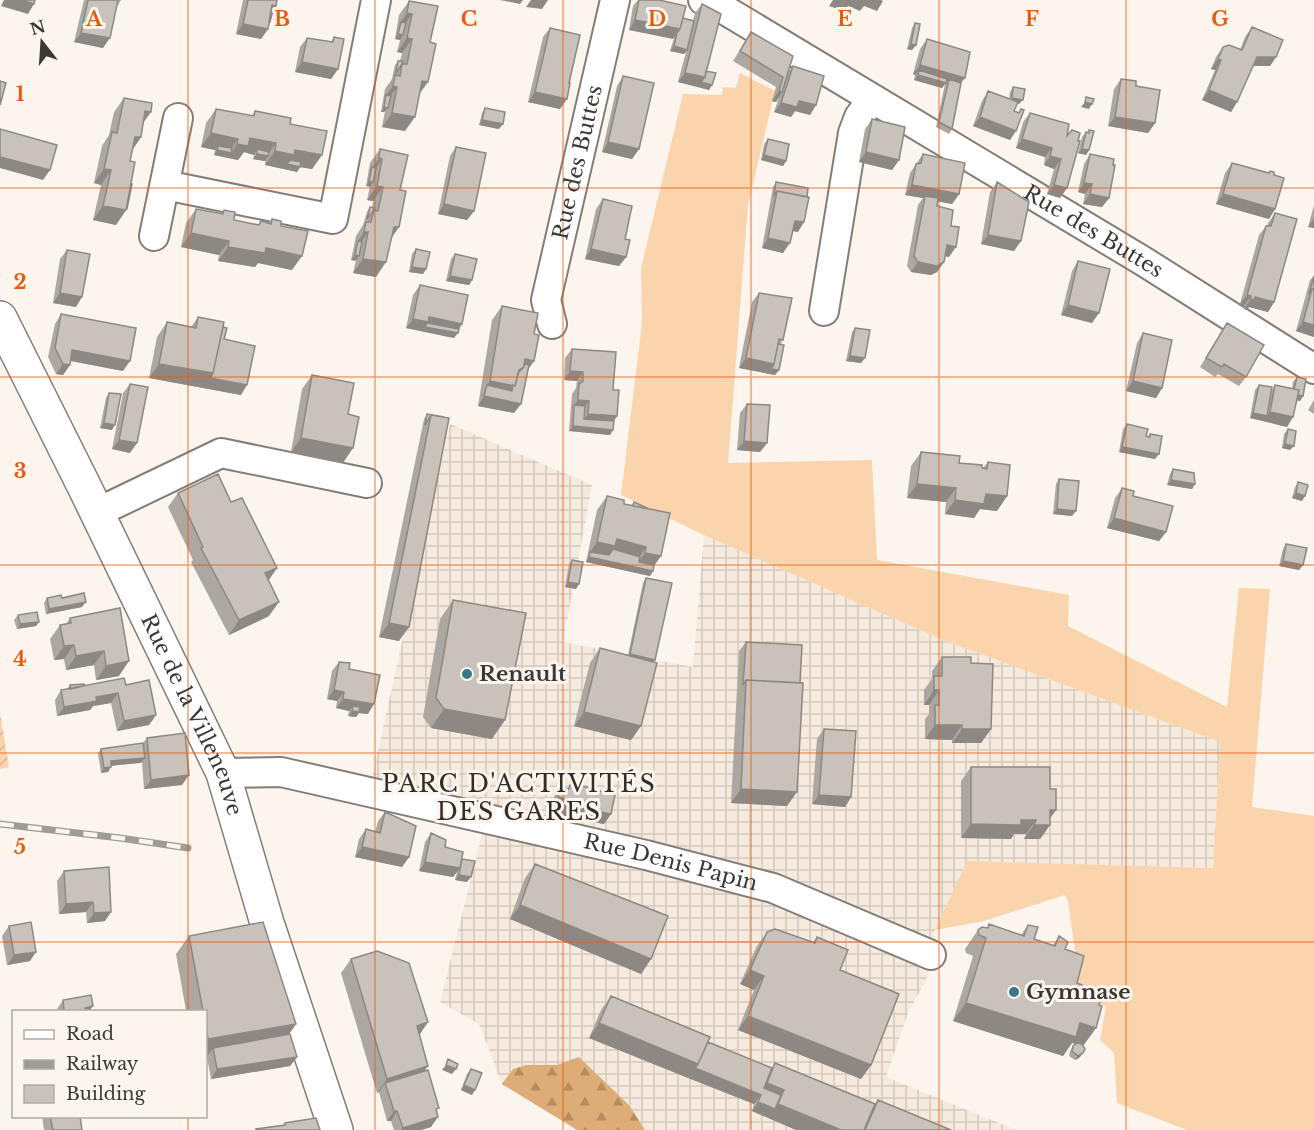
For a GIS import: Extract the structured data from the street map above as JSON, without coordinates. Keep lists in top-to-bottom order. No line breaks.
{"streets":{"main road":["Rue de la Villeneuve"],"street":["Rue des Buttes","Rue Denis Papin"]},"crossings":[["Rue de la Villeneuve","Rue Denis Papin"]],"districts":["PARC D'ACTIVITÉS DES GARES"],"places":["Renault","Gymnase"],"legend":["Road","Railway","Building"],"north":"top","grid":{"columns":["A","B","C","D","E","F","G"],"rows":["1","2","3","4","5"]}}
